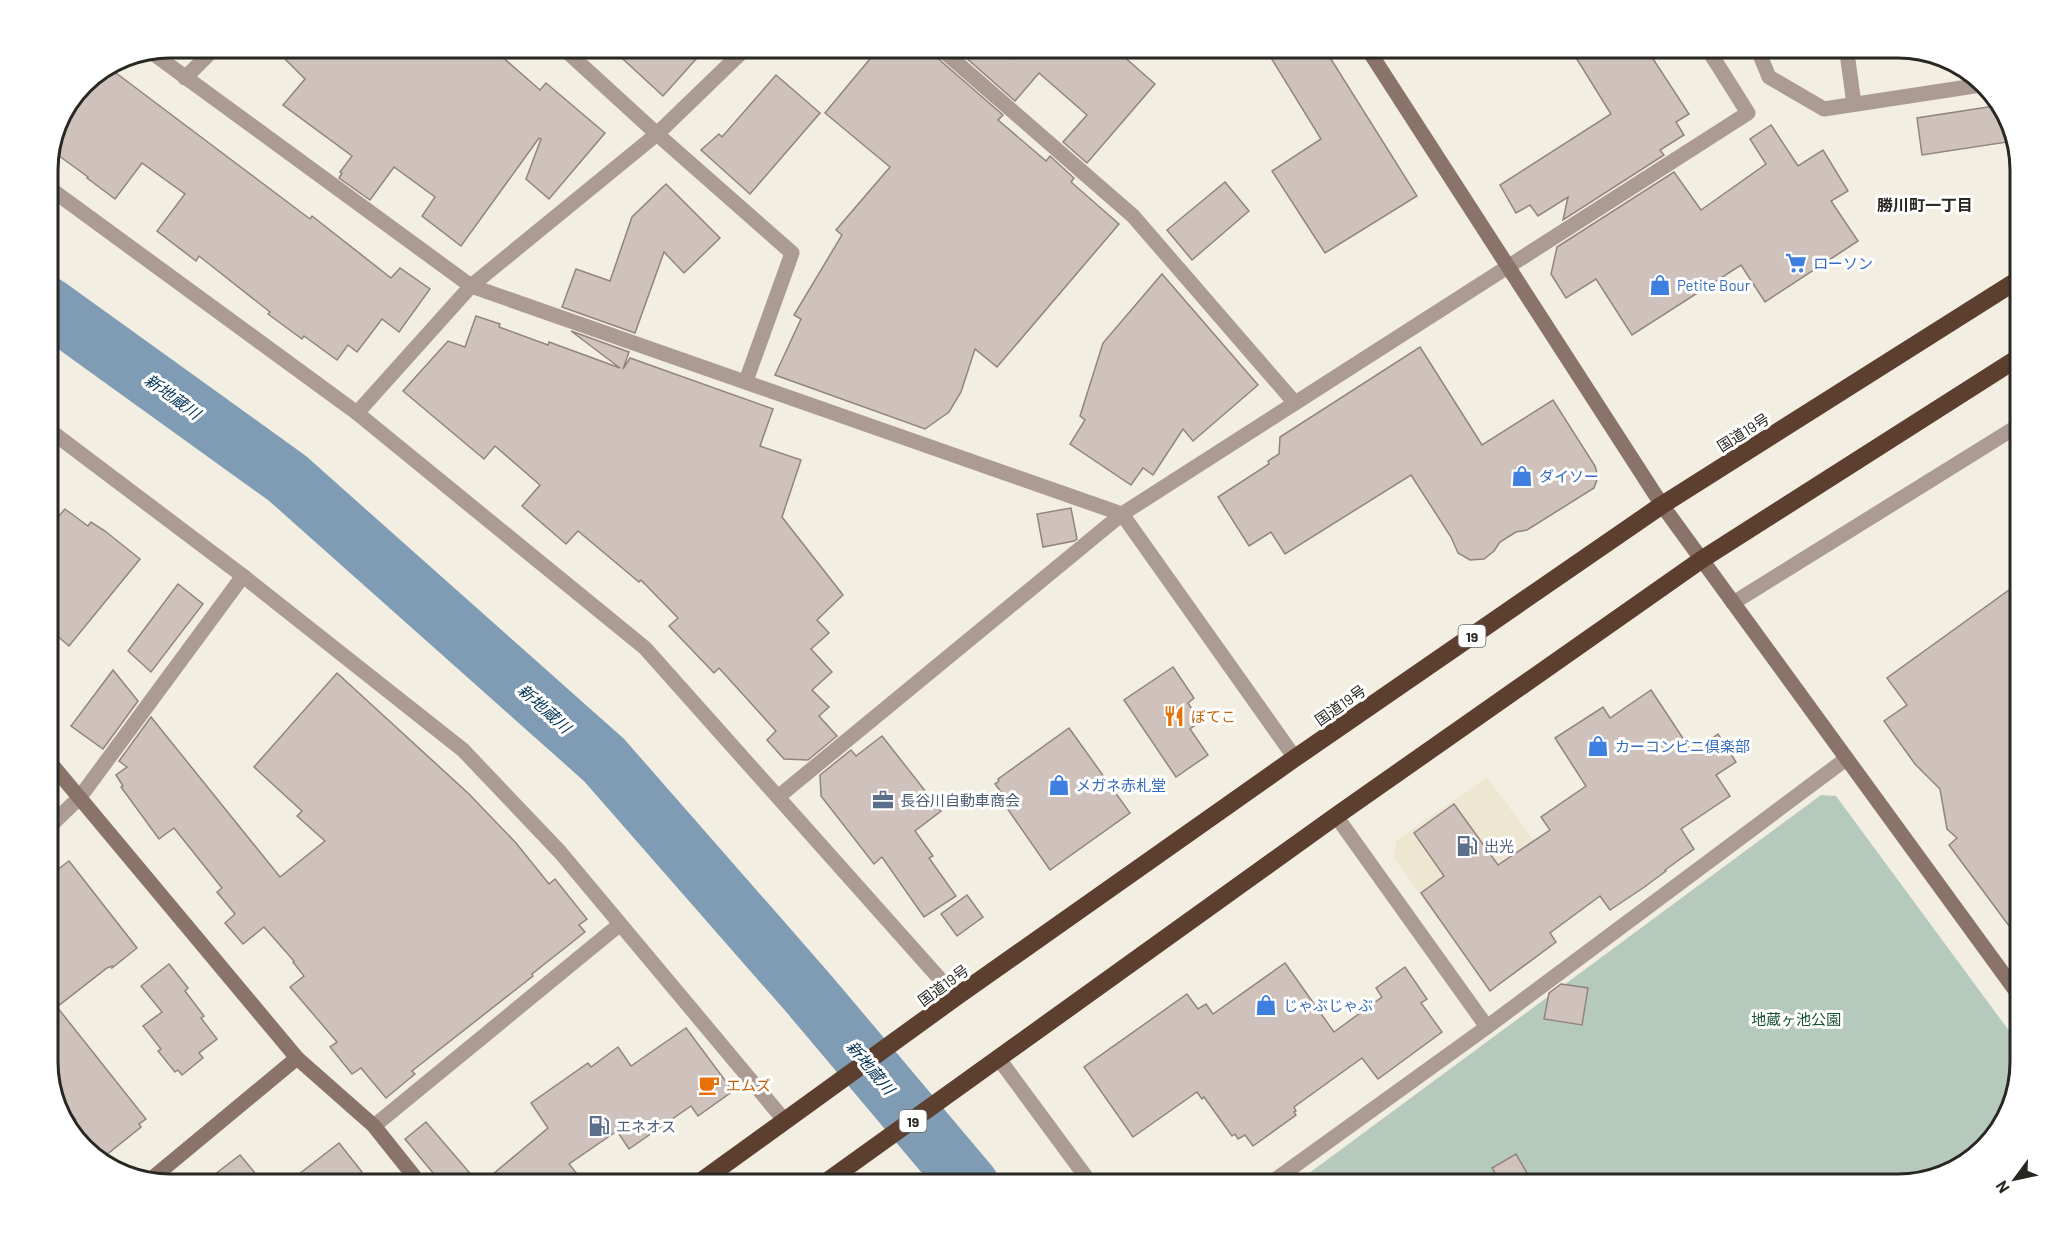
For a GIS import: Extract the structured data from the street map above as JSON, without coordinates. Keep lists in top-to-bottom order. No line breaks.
{"streets":{"highway":["国道19号","19"]},"districts":["勝川町一丁目"],"water":["新地蔵川"],"parks":["地蔵ヶ池公園"],"places":{"supermarket":["ローソン"],"shop":["Petite Bour","ダイソー","カーコンビニ倶楽部","メガネ赤札堂","じゃぶじゃぶ"],"restaurant":["ぼてこ"],"office":["長谷川自動車商会"],"fuel station":["出光","エネオス"],"cafe":["エムズ"]},"north":"bottom left"}
